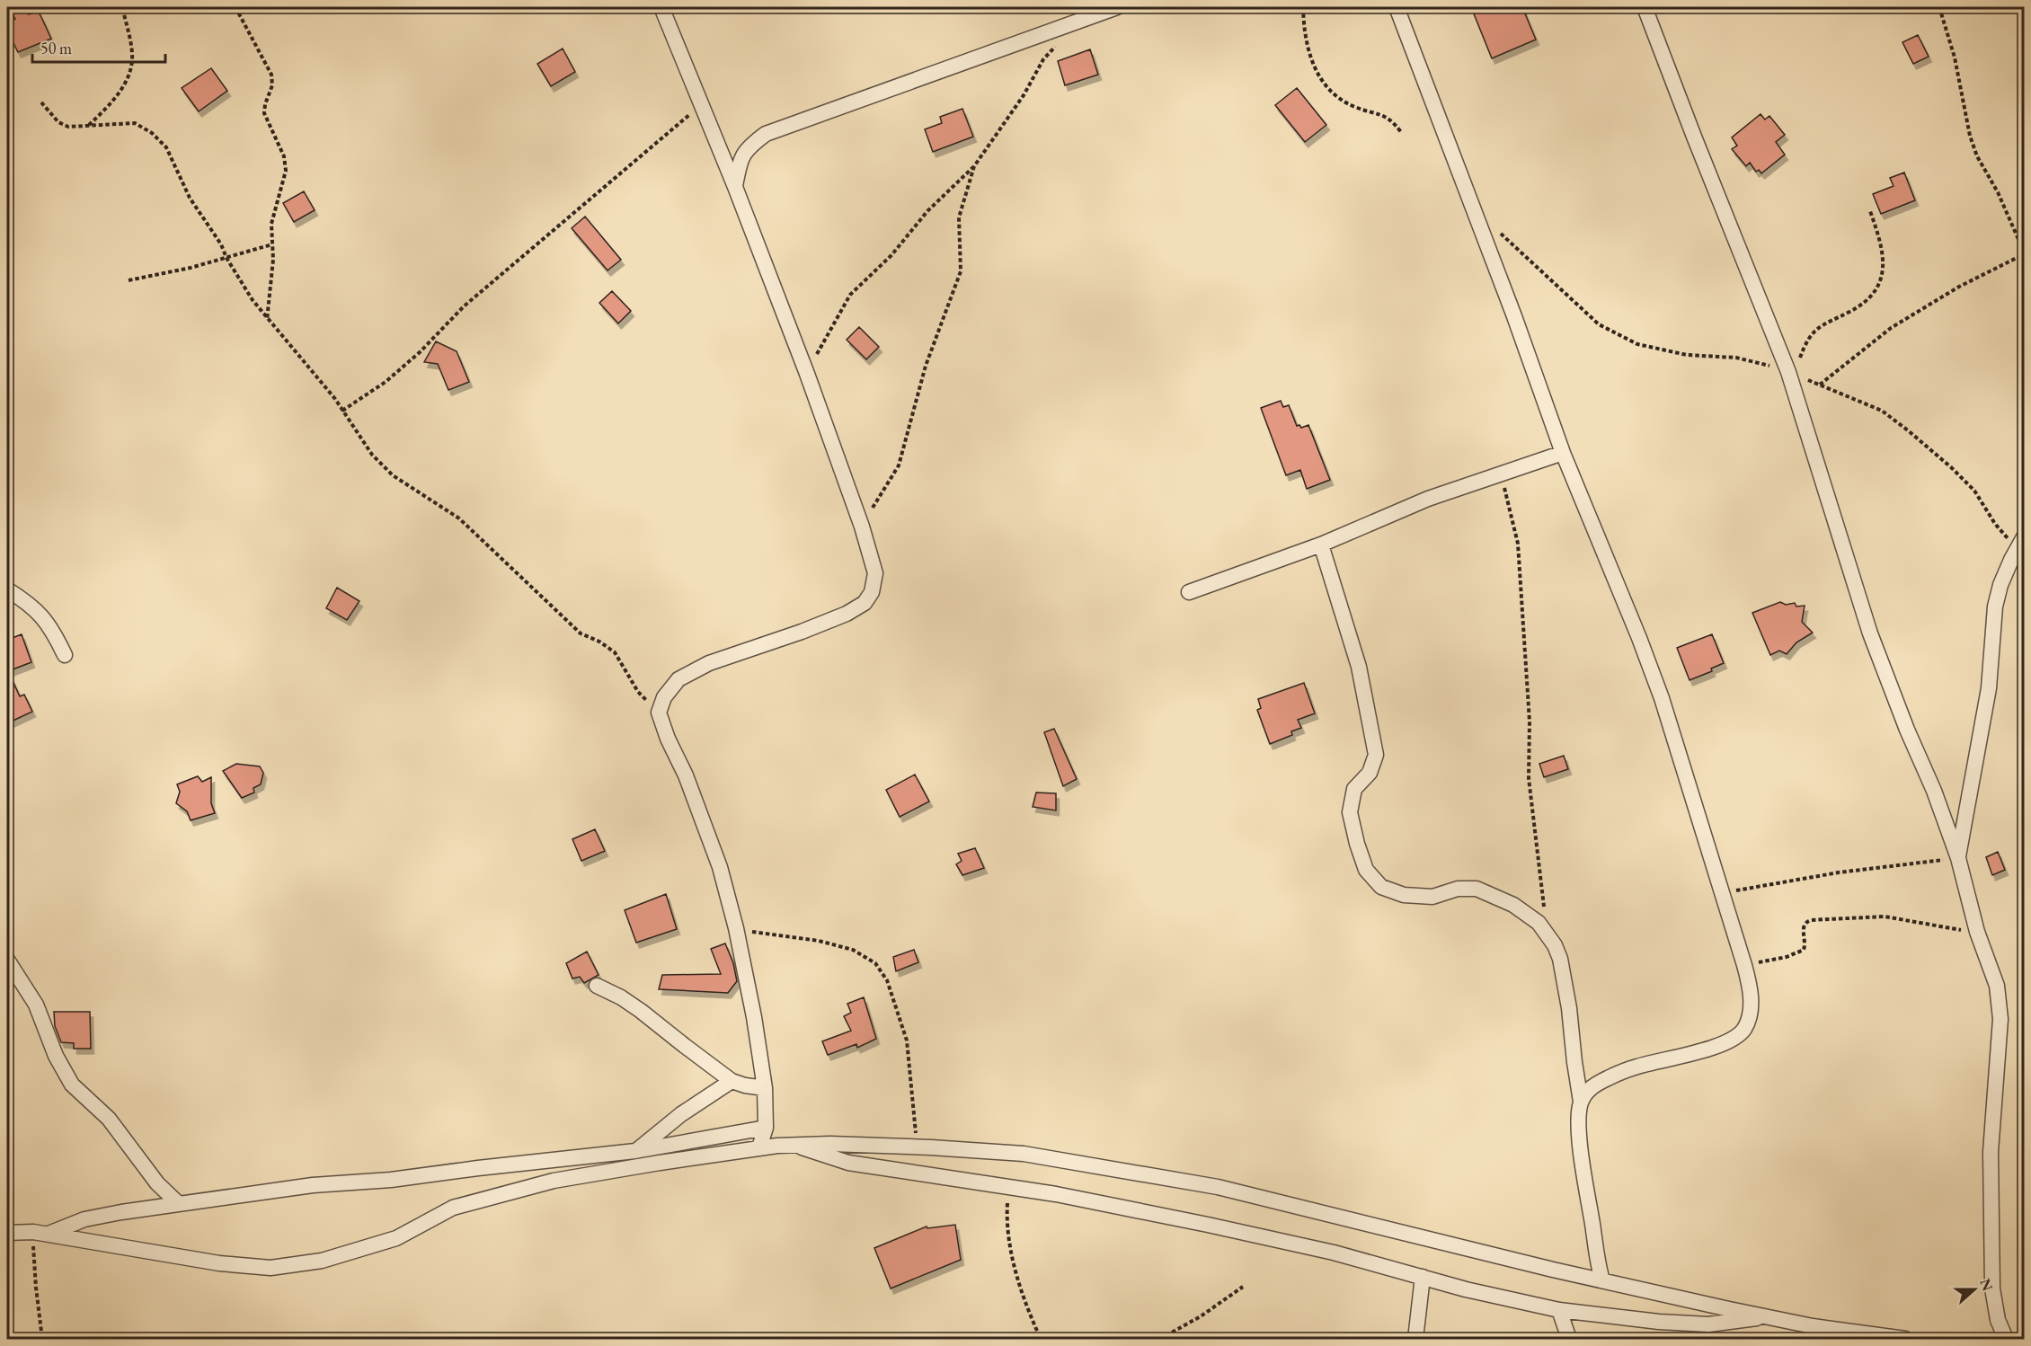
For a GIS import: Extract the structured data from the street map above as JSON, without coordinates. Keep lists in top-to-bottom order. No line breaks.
{"scale_bar":"50 m","north":"right"}
